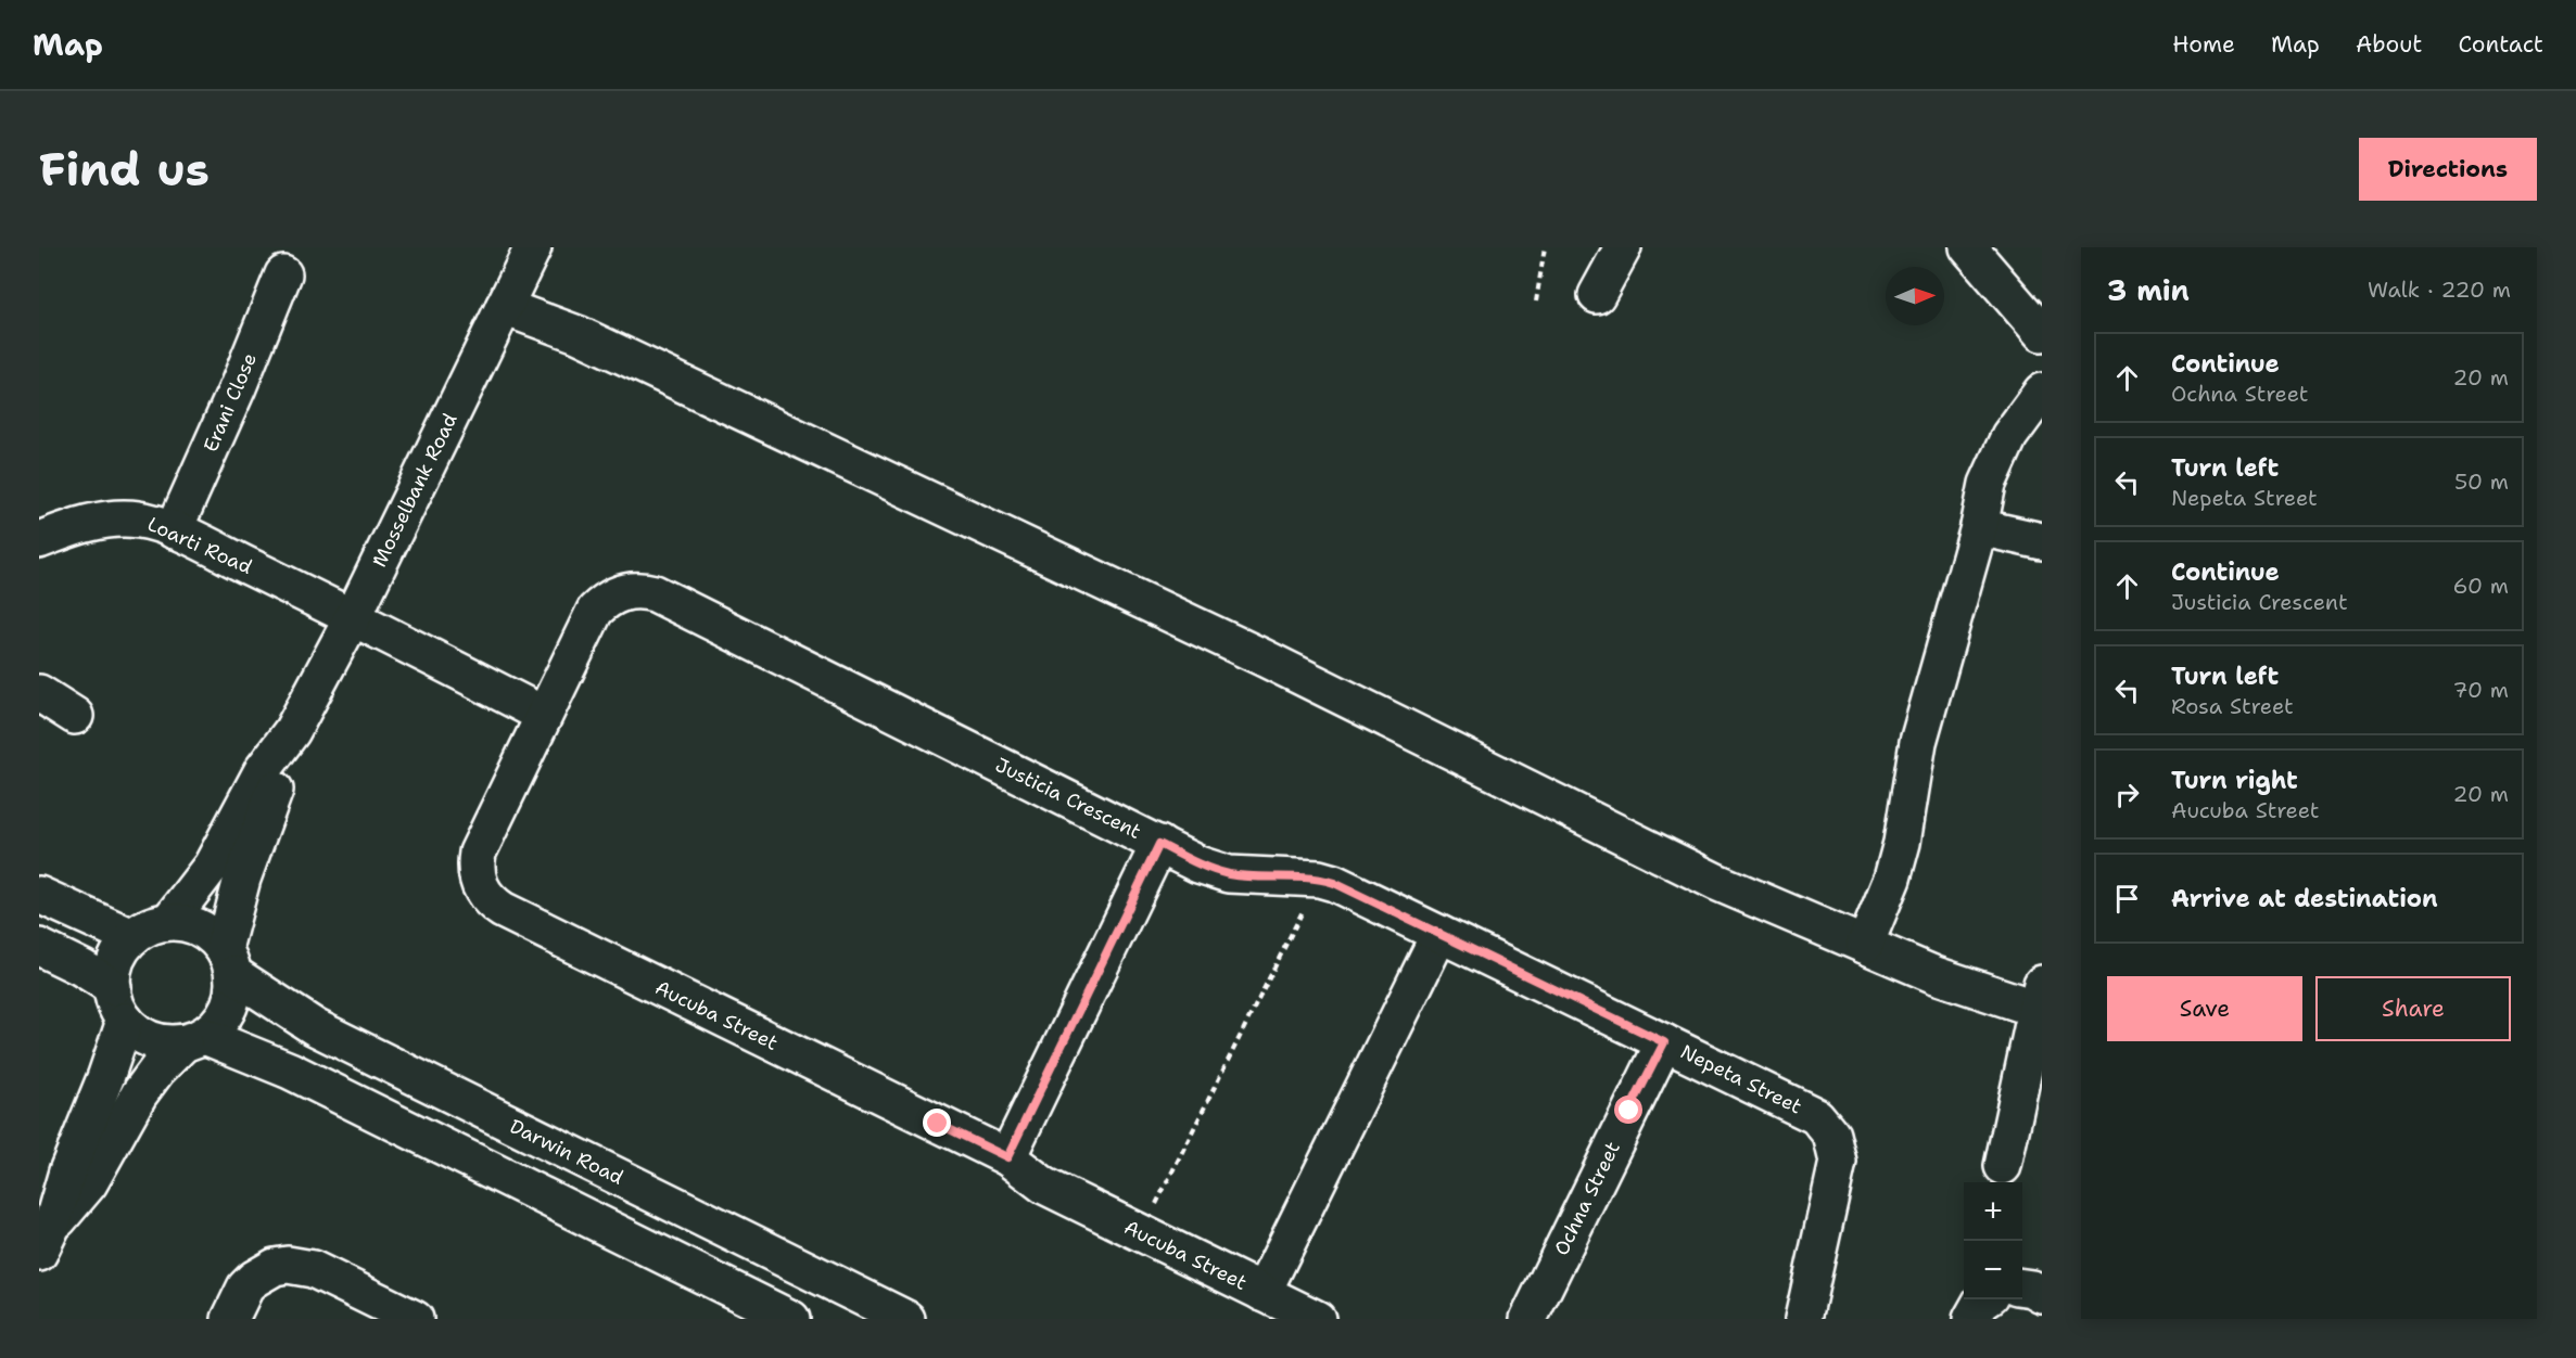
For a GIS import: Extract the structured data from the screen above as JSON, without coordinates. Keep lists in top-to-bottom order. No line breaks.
{"streets":{"street":["Erani Close","Mosselbank Road","Loarti Road","Justicia Crescent","Aucuba Street","Nepeta Street","Darwin Road","Ochna Street"]},"crossings":[["Erani Close","Loarti Road"],["Mosselbank Road","Loarti Road"],["Mosselbank Road","Darwin Road"],["Justicia Crescent","Aucuba Street"],["Justicia Crescent","Nepeta Street"],["Nepeta Street","Ochna Street"]],"north":"right","page":{"header":"Map","nav":["Home","Map","About","Contact"],"buttons":["Directions",["Save","Share"]],"title":"Find us","heading":["3 min","Walk · 220 m"],"list":[["Continue","Ochna Street","20 m"],["Turn left","Nepeta Street","50 m"],["Continue","Justicia Crescent","60 m"],["Turn left","Rosa Street","70 m"],["Turn right","Aucuba Street","20 m"],"Arrive at destination"],"map_buttons":["+","−"]}}
